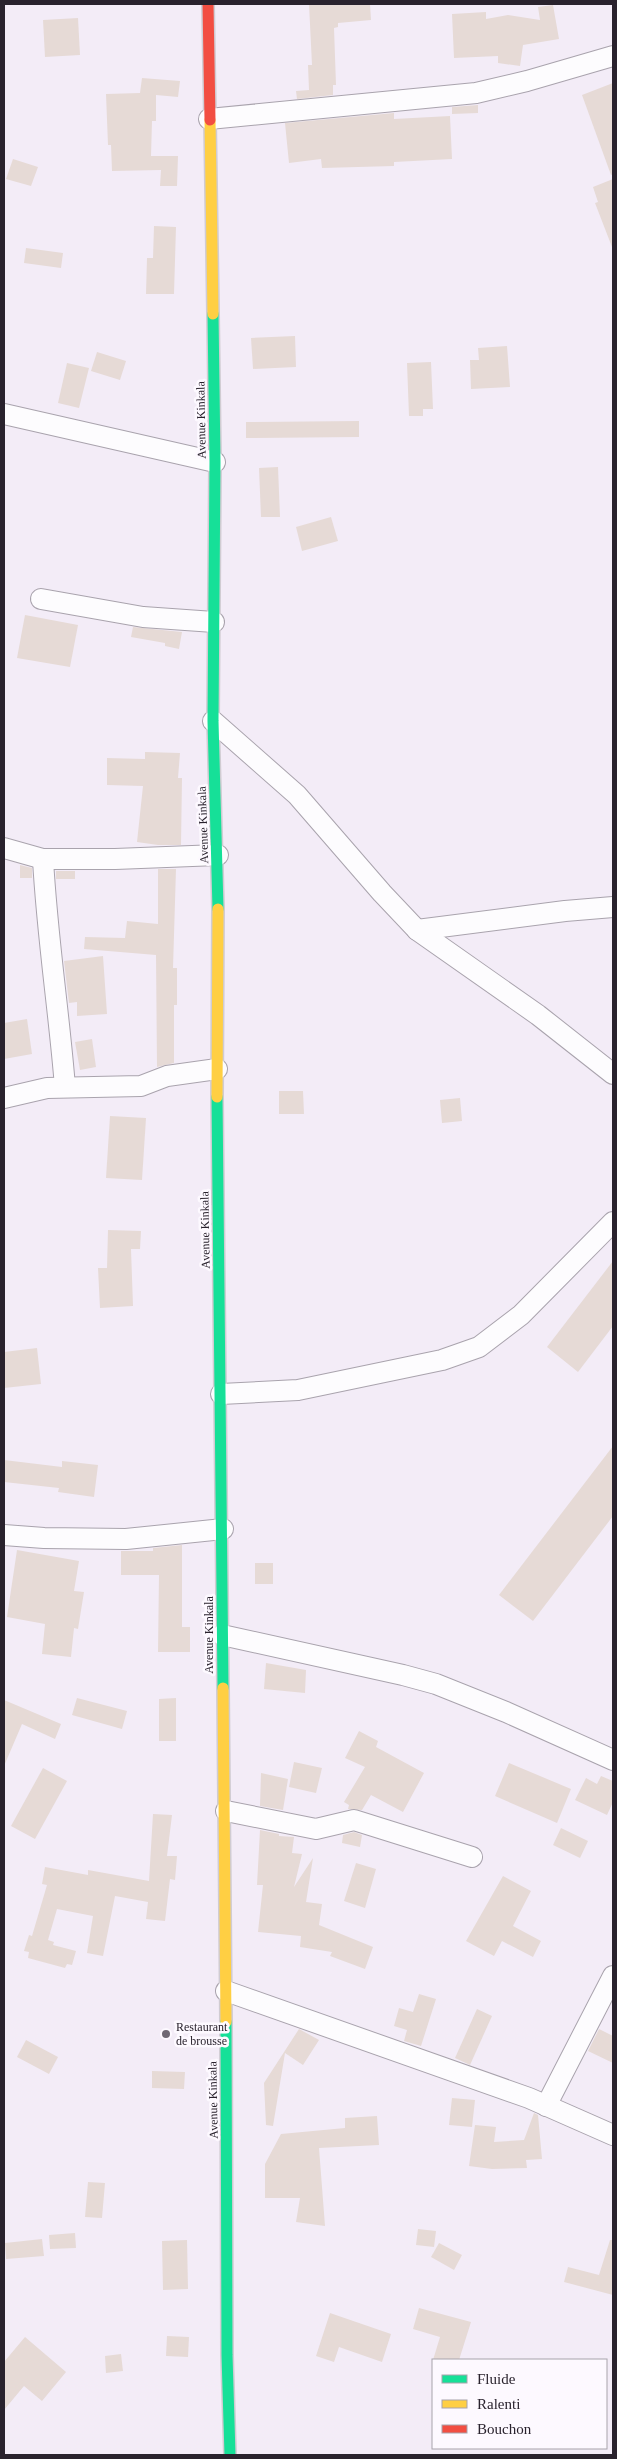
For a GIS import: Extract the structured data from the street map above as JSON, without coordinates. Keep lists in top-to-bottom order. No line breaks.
{"streets":{"main road":["Avenue Kinkala"]},"places":["Restaurant de brousse"],"legend":["Fluide","Ralenti","Bouchon"]}
